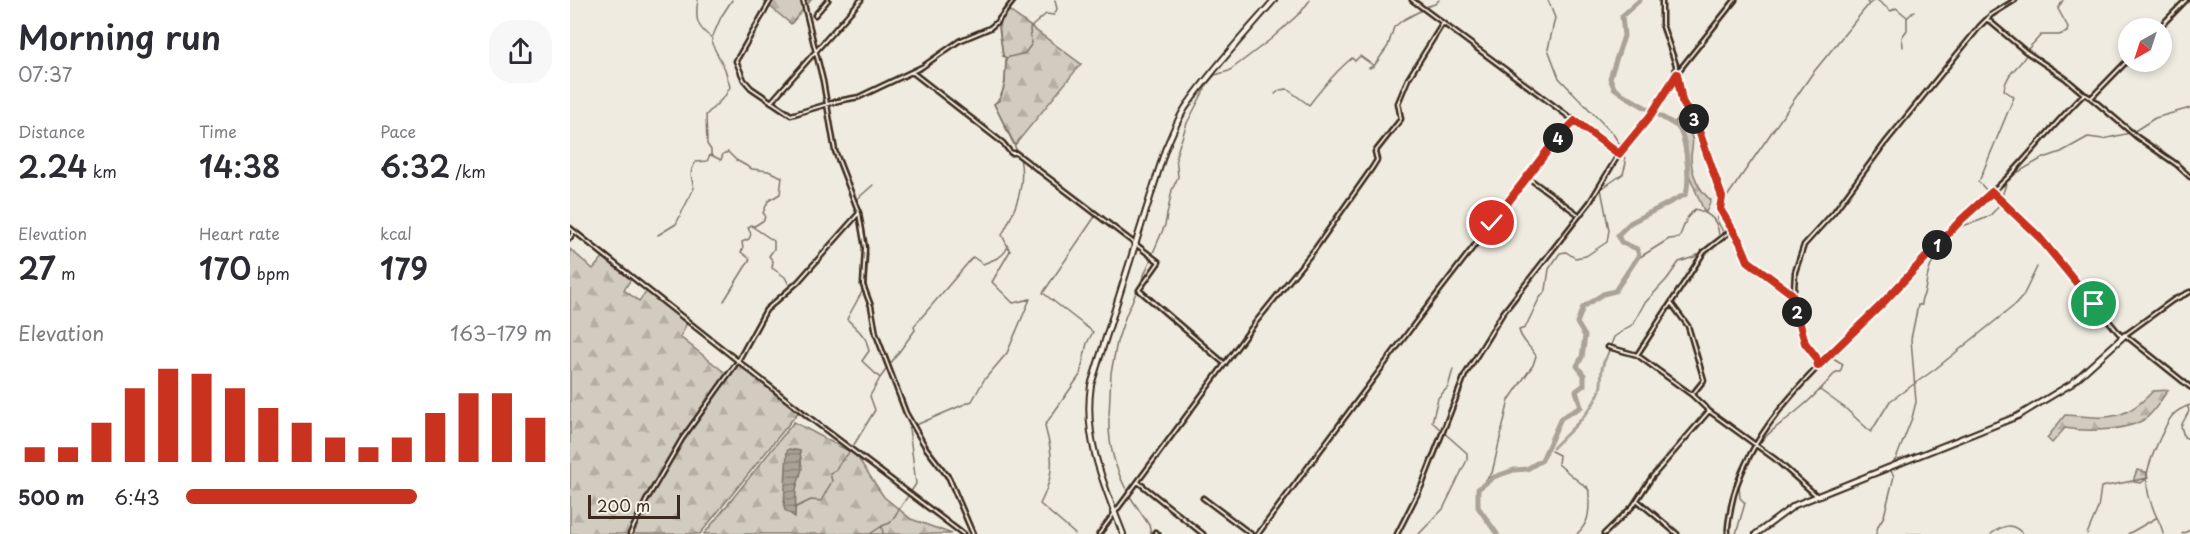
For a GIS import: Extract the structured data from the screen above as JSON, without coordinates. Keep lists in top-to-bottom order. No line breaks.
{"scale_bar":"200 m","north":"bottom left","page":{"heading":["Morning run","07:37"],"stats":[["Distance","2.24 km"],["Time","14:38"],["Pace","6:32 /km"],["Elevation","27 m"],["Heart rate","170 bpm"],["kcal","179"]],"pins":["3","4","1","2"],"chart":["Elevation","163–179 m"],"list":[{"name":"500 m","note":"6:43"}],"scale":"200 m"}}
